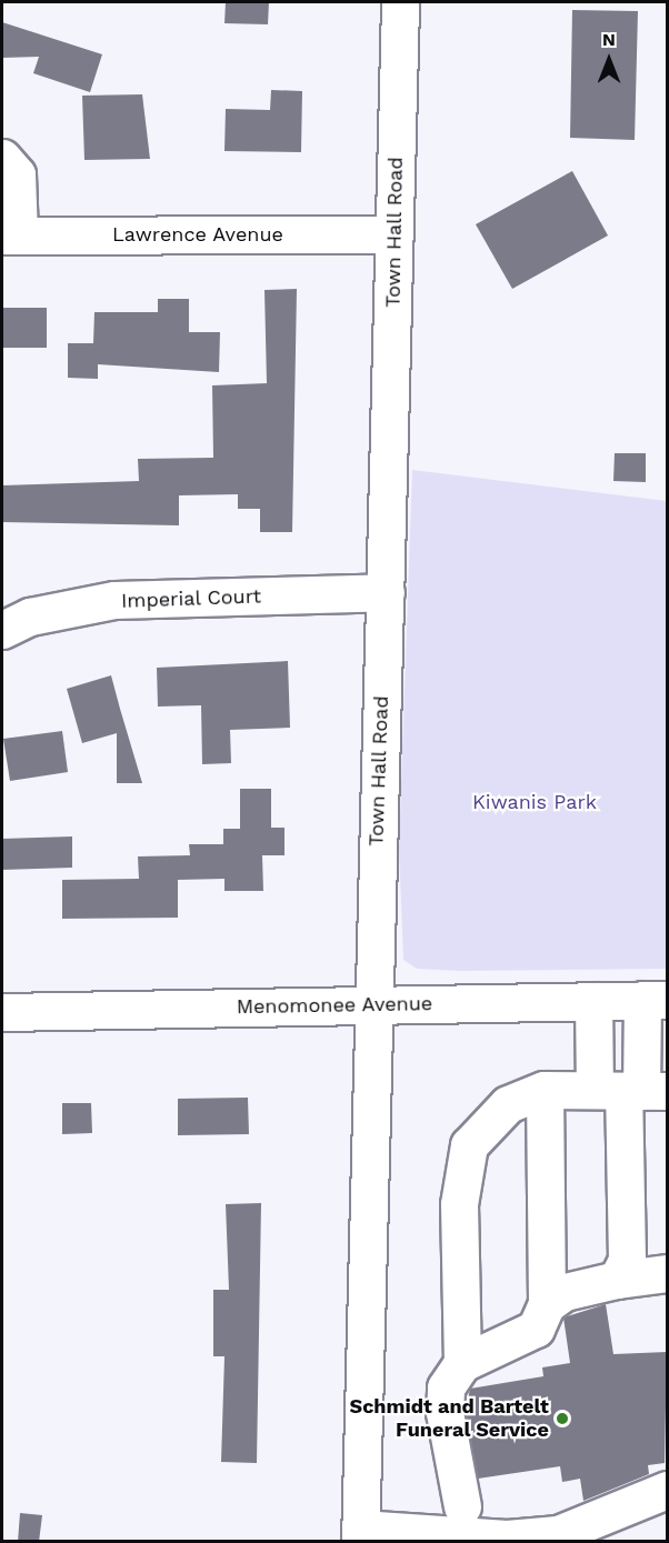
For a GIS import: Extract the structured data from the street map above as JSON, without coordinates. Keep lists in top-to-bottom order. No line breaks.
{"streets":{"street":["Town Hall Road","Lawrence Avenue","Imperial Court","Menomonee Avenue"]},"crossings":[["Town Hall Road","Lawrence Avenue"],["Town Hall Road","Imperial Court"],["Town Hall Road","Menomonee Avenue"]],"parks":["Kiwanis Park"],"places":["Schmidt and Bartelt Funeral Service"],"north":"top"}
